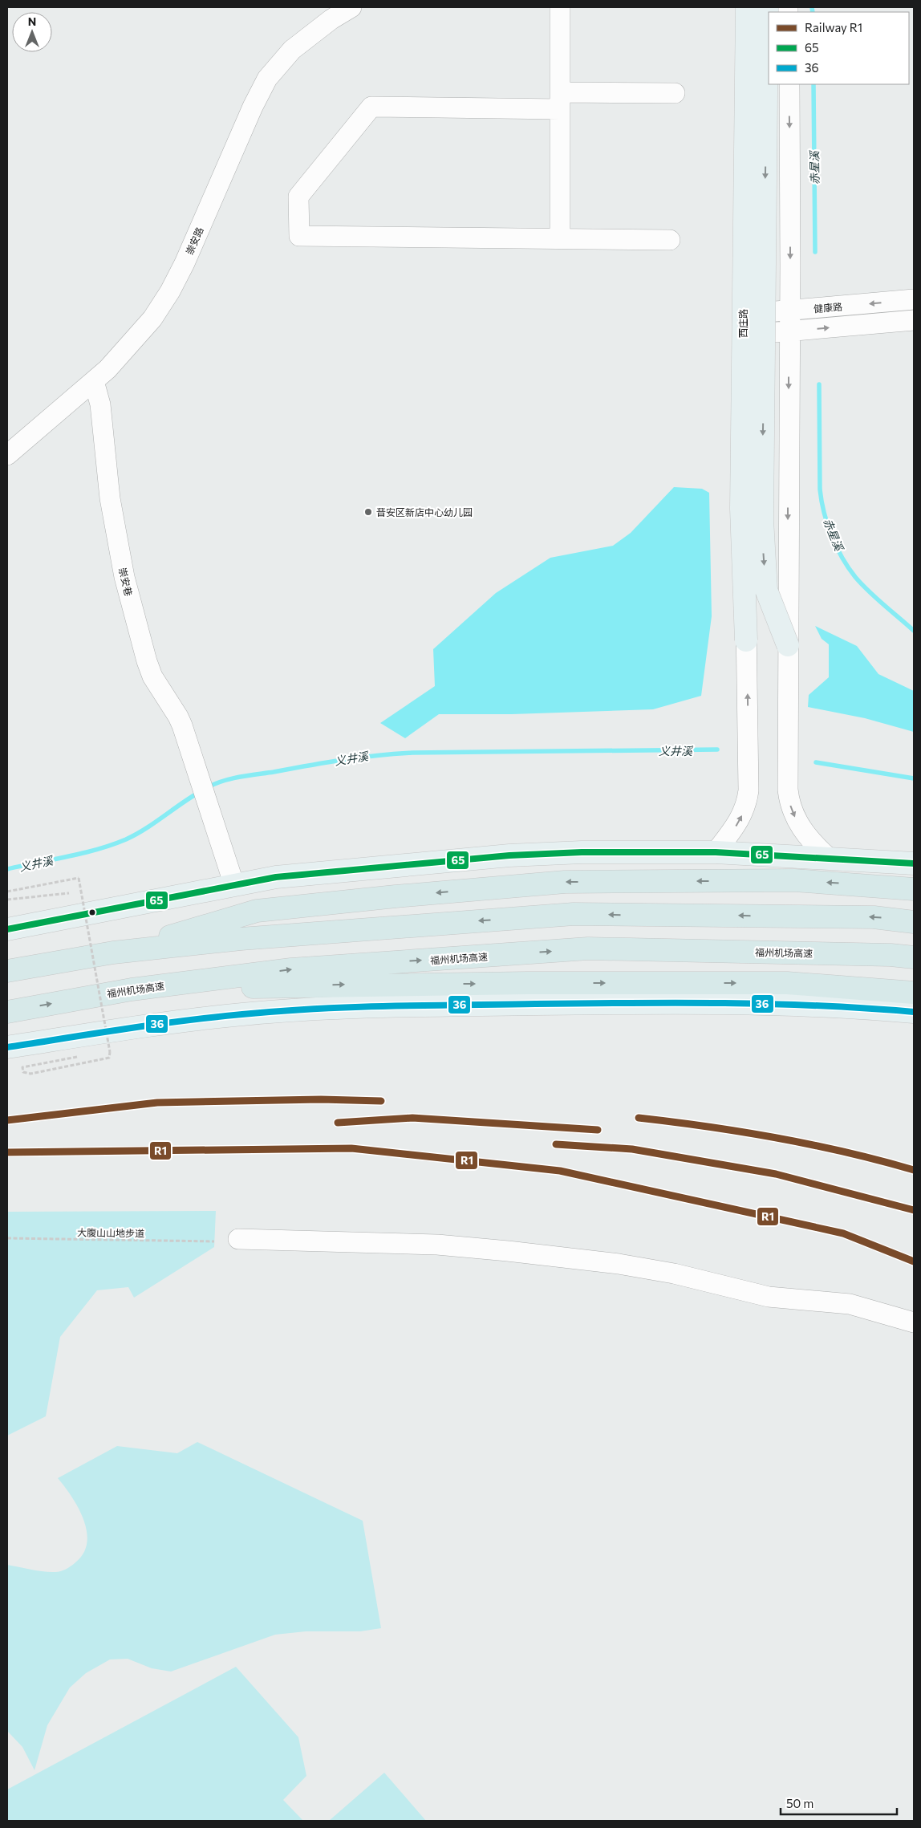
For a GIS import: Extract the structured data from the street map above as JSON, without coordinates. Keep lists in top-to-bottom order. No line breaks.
{"streets":{"highway":["福州机场高速"],"main road":["西庄路"],"street":["崇安路","健康路","崇安巷"],"path":["大腹山山地步道"]},"crossings":[["崇安路","崇安巷"]],"water":["赤星溪","义井溪"],"places":["晋安区新店中心幼儿园"],"lines":["transit line 65","transit line 36","rail line R1"],"legend":["Railway R1","65","36"],"scale_bar":"50 m","north":"top"}
